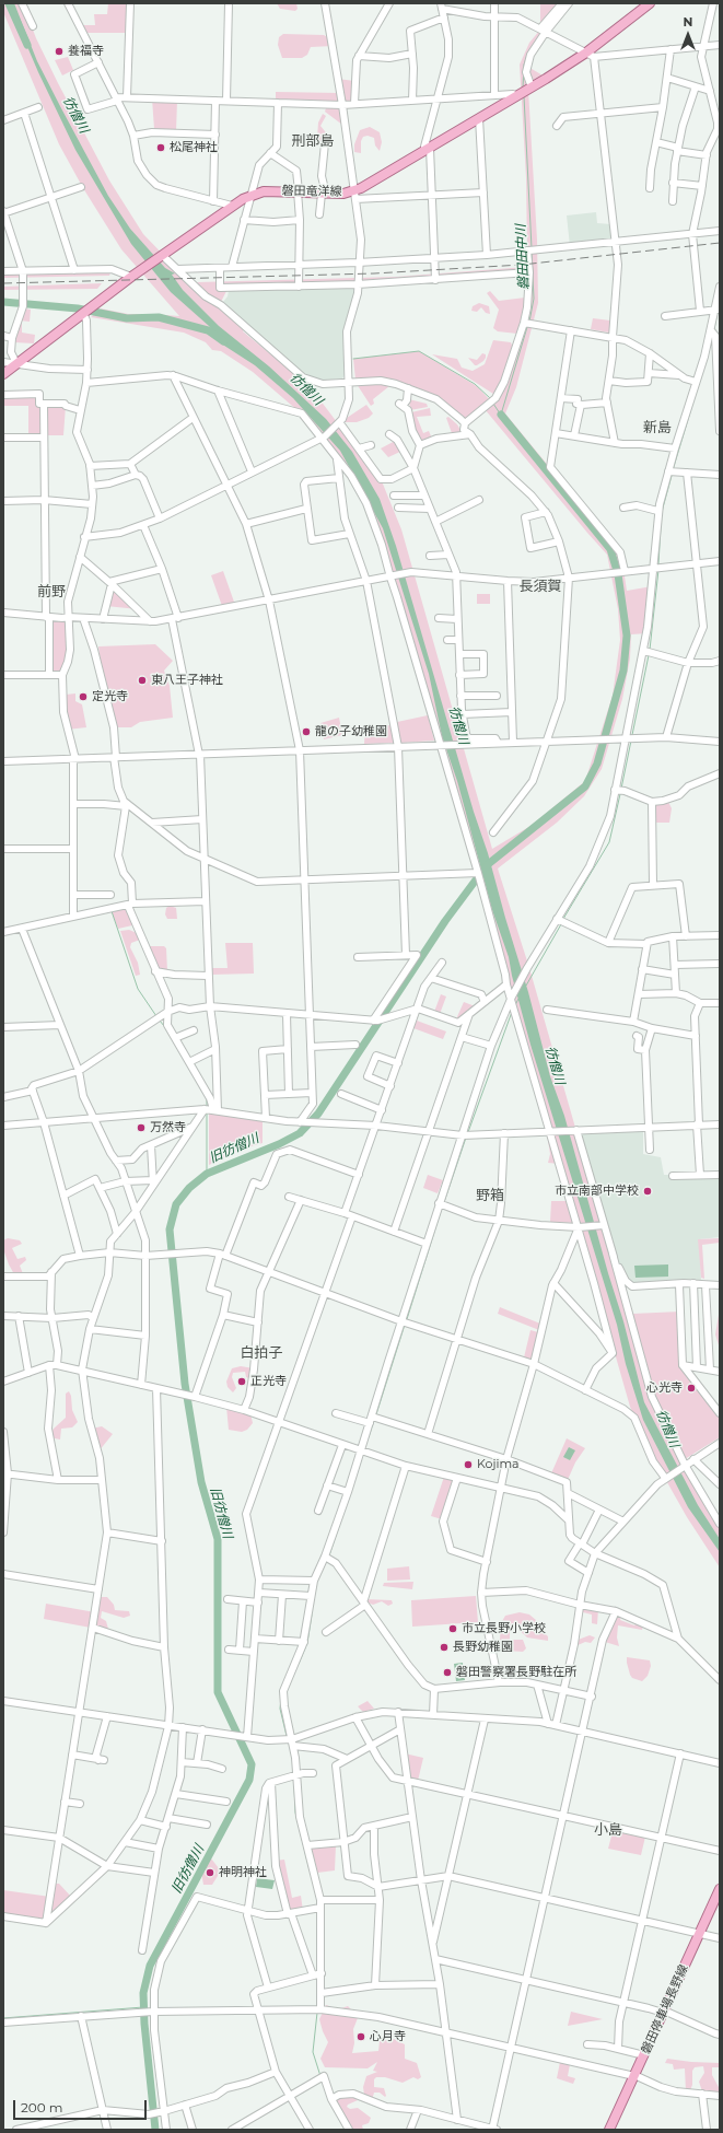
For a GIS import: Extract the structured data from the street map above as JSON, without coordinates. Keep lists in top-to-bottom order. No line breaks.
{"streets":{"main road":["磐田竜洋線","磐田停車場長野線"]},"districts":["刑部島","新島","長須賀","前野","野箱","白拍子","小島"],"water":["彷僧川","磐田田中川","旧彷僧川"],"places":["養福寺","松尾神社","東八王子神社","定光寺","龍の子幼稚園","万然寺","市立南部中学校","正光寺","心光寺","Kojima","市立長野小学校","長野幼稚園","磐田警察署長野駐在所","神明神社","心月寺"],"scale_bar":"200 m","north":"top"}
